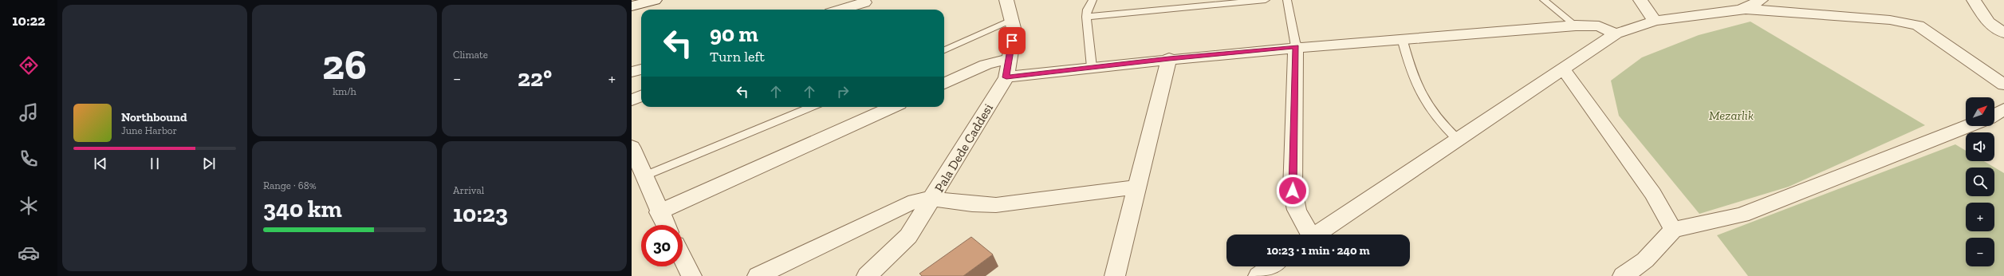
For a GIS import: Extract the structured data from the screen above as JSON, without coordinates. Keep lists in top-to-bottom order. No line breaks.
{"streets":{"street":["Pala Dede Caddesi"]},"parks":["Mezarlık"],"north":"top right","page":{"tabs":"10:22","tile":[["26","km/h"],"Climate",["Range · 68%","340 km"],["Arrival","10:23"]],"turn":["90 m","Turn left"],"heat":["−","22°","+"],"map_buttons":["+","−"],"song":["Northbound","June Harbor"],"limit":"30","trip":"10:23 · 1 min · 240 m"}}
